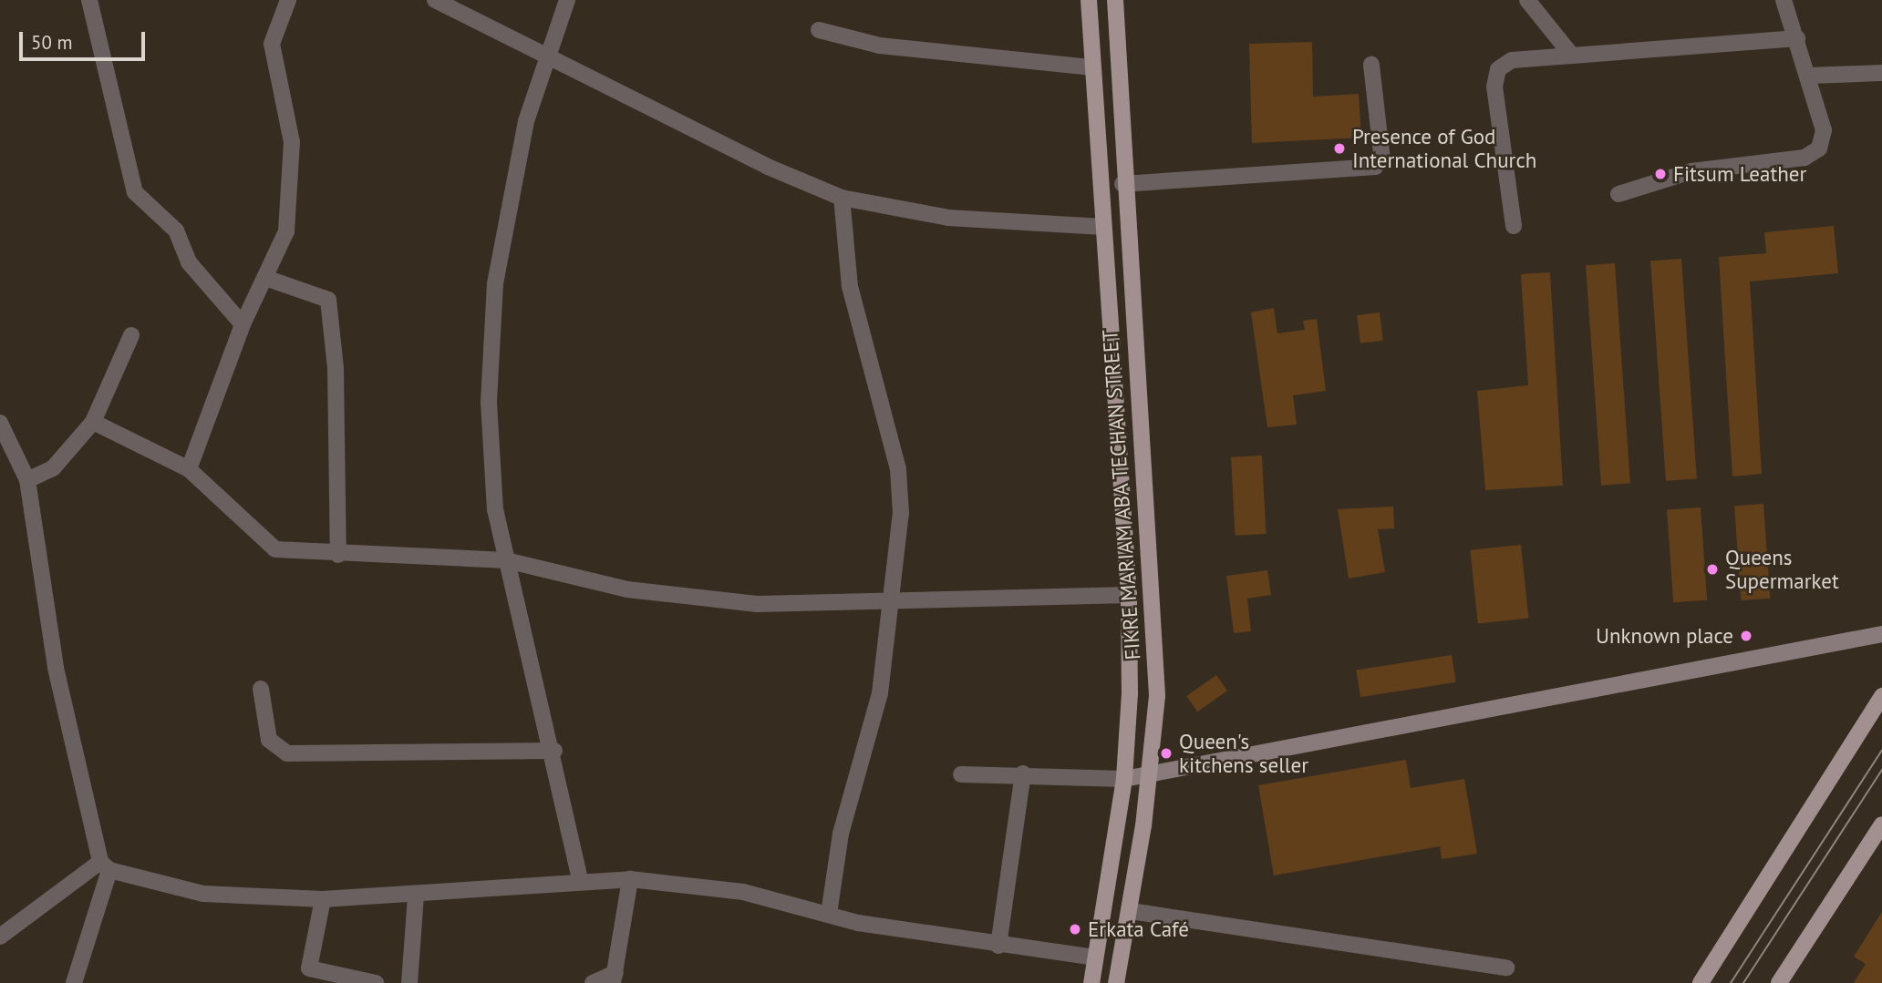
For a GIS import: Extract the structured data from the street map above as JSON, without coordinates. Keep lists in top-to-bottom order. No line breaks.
{"streets":{"main road":["FIKRE MARIAM ABA TECHAN STREET"]},"places":["Presence of God International Church","Fitsum Leather","Queens Supermarket","Unknown place","Queen's kitchens seller","Erkata Café"],"scale_bar":"50 m"}
